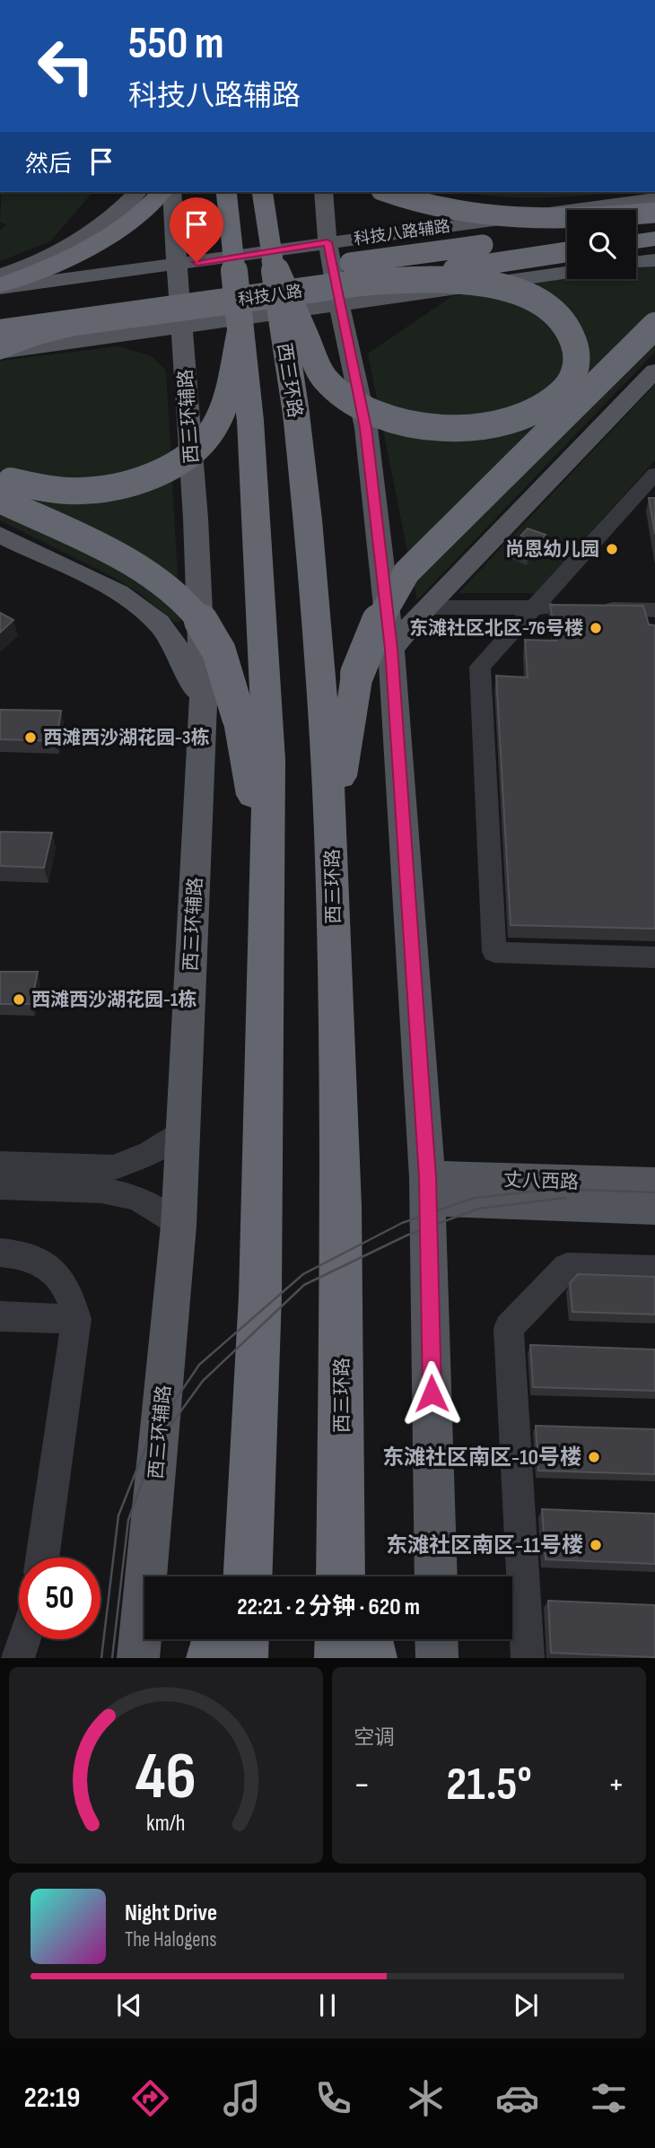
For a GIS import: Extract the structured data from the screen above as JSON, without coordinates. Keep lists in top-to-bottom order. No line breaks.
{"streets":{"highway":["科技八路","西三环路"],"main road":["科技八路辅路","西三环辅路","丈八西路"]},"crossings":[["科技八路辅路","西三环辅路"]],"places":["尚恩幼儿园","东滩社区北区-76号楼","西滩西沙湖花园-3栋","西滩西沙湖花园-1栋","东滩社区南区-10号楼","东滩社区南区-11号楼"],"page":{"turn":["550 m","科技八路辅路"],"then":"然后","limit":"50","trip":"22:21 · 2 分钟 · 620 m","tile":"空调","heat":["−","21.5°","+"],"song":["Night Drive","The Halogens"],"tabs":"22:19","gauge":["46","km/h"]}}
